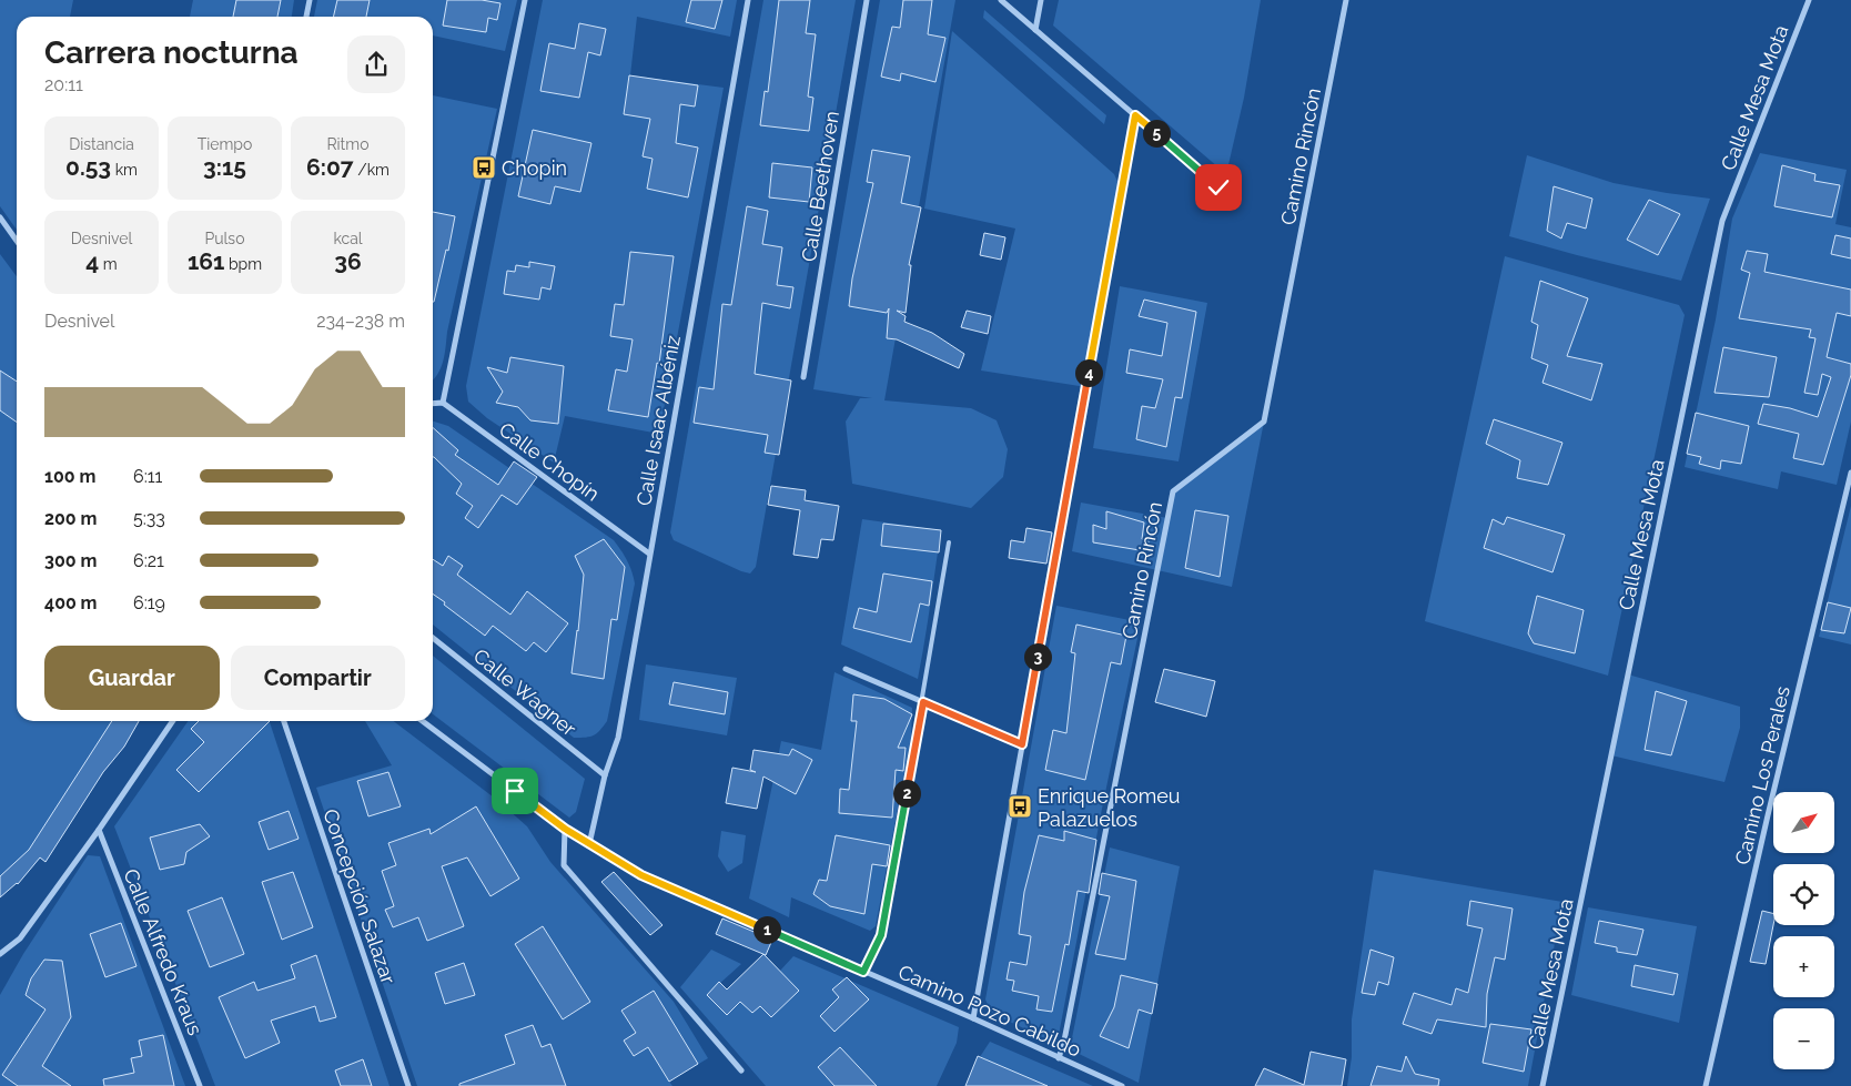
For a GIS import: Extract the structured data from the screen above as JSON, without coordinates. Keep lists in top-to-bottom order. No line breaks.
{"streets":{"street":["Calle Mesa Mota","Camino Rincón","Calle Beethoven","Calle Isaac Albéniz","Calle Chopín","Calle Wagner","Camino Los Perales","Concepción Salazar","Calle Alfredo Kraus","Camino Pozo Cabildo"]},"crossings":[["Camino Rincón","Camino Pozo Cabildo"],["Calle Isaac Albéniz","Calle Chopín"],["Calle Isaac Albéniz","Calle Wagner"],["Calle Isaac Albéniz","Camino Pozo Cabildo"]],"places":{"bus stop":["Chopin","Enrique Romeu Palazuelos"]},"north":"top right","page":{"heading":["Carrera nocturna","20:11"],"stats":[["Distancia","0.53 km"],["Tiempo","3:15"],["Ritmo","6:07 /km"],["Desnivel","4 m"],["Pulso","161 bpm"],["kcal","36"]],"pins":["5","4","3","2","1"],"chart":["Desnivel","234–238 m"],"list":[{"name":"100 m","note":"6:11"},{"name":"200 m","note":"5:33"},{"name":"300 m","note":"6:21"},{"name":"400 m","note":"6:19"}],"buttons":["Guardar","Compartir"],"map_buttons":["+","−"]}}
